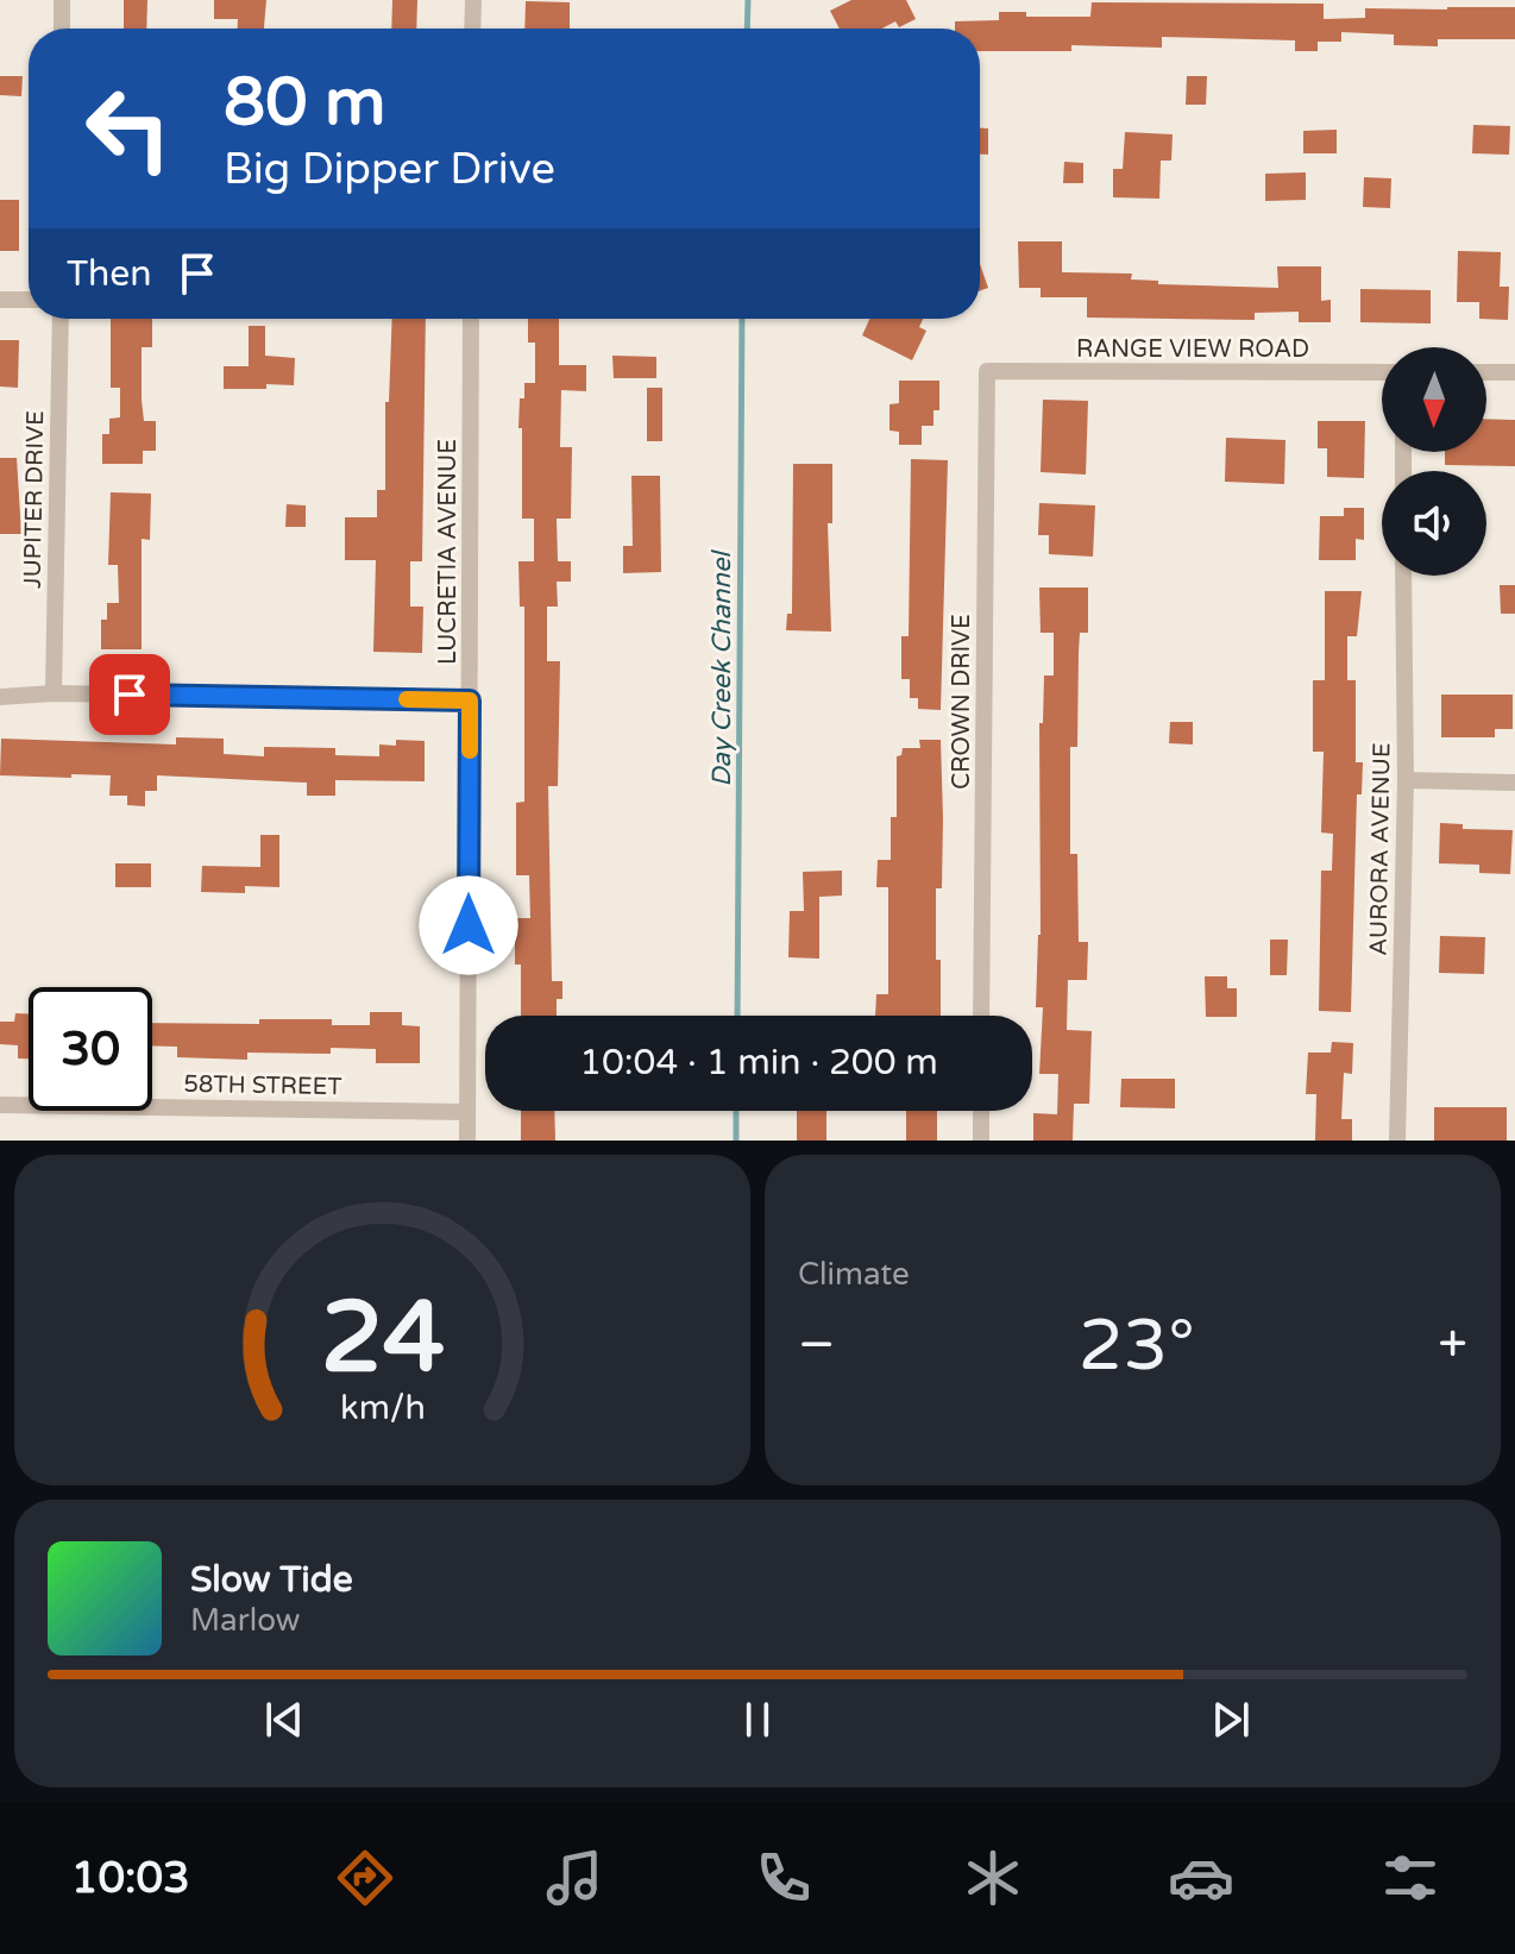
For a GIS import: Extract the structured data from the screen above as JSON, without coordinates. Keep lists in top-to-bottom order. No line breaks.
{"streets":{"street":["RANGE VIEW ROAD","JUPITER DRIVE","LUCRETIA AVENUE","CROWN DRIVE","AURORA AVENUE","58TH STREET"]},"crossings":[["RANGE VIEW ROAD","CROWN DRIVE"],["LUCRETIA AVENUE","58TH STREET"]],"water":["Day Creek Channel"],"north":"bottom","page":{"turn":["80 m","Big Dipper Drive"],"then":"Then","limit":"30","trip":"10:04 · 1 min · 200 m","tile":"Climate","heat":["−","23°","+"],"song":["Slow Tide","Marlow"],"tabs":"10:03","gauge":["24","km/h"]}}
